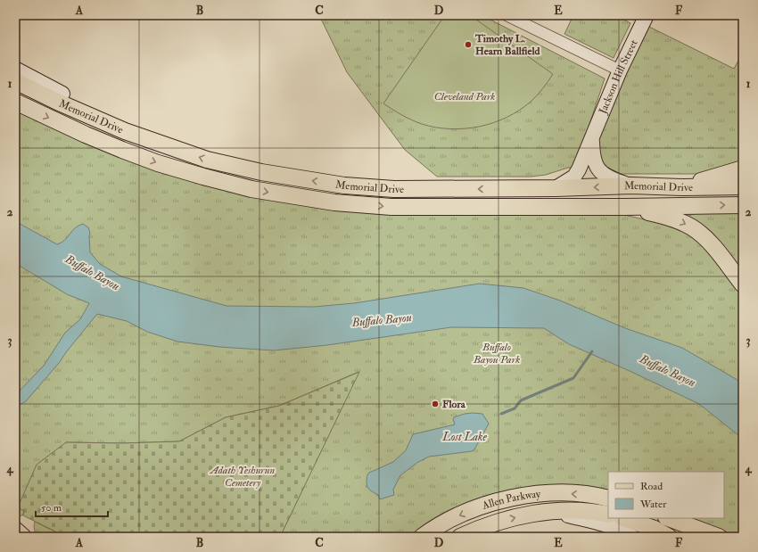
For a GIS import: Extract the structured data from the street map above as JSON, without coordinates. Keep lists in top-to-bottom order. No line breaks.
{"streets":{"main road":["Memorial Drive","Allen Parkway"],"street":["Jackson Hill Street"]},"crossings":[["Jackson Hill Street","Memorial Drive"]],"water":["Buffalo Bayou","Lost Lake"],"parks":["Cleveland Park","Buffalo Bayou Park","Adath Yeshurun Cemetery"],"places":["Timothy L. Hearn Ballfield","Flora"],"legend":["Road","Water"],"scale_bar":"50 m","grid":{"columns":["A","B","C","D","E","F"],"rows":["1","2","3","4"]}}
